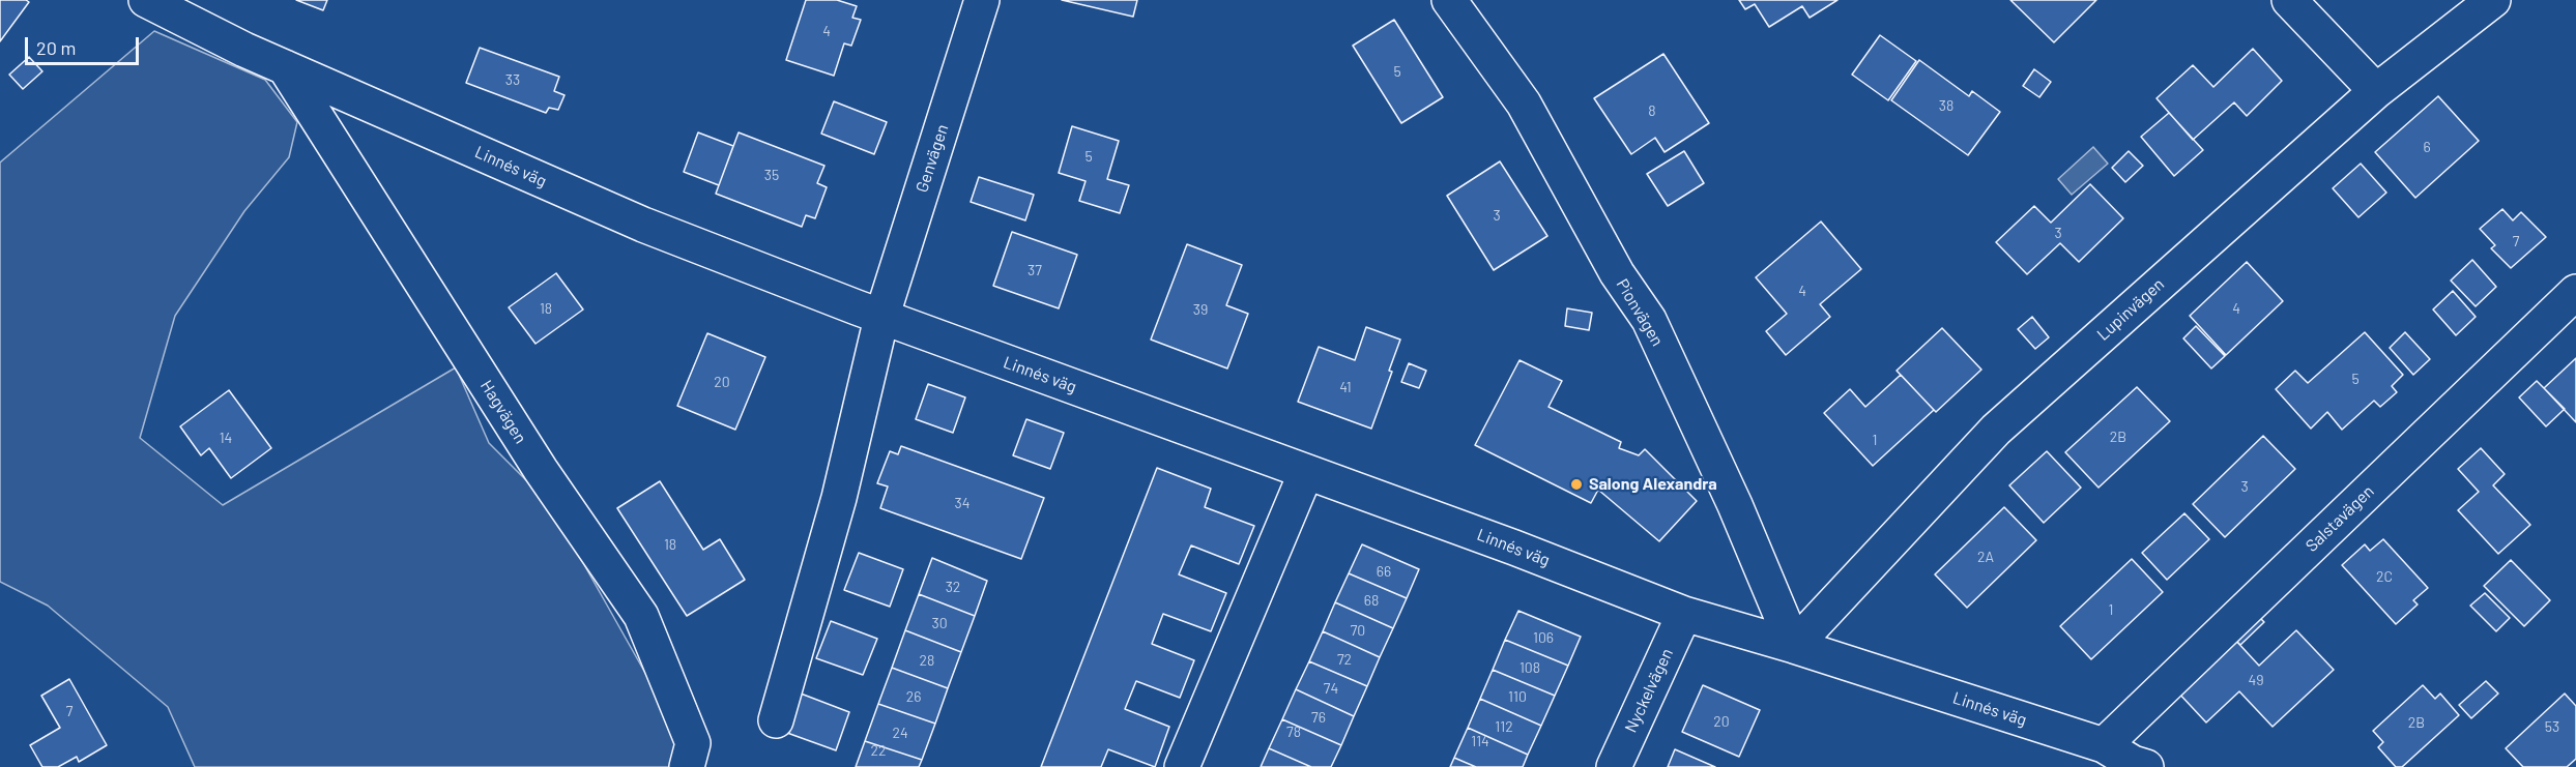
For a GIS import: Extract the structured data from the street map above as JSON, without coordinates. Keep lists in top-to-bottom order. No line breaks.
{"streets":{"street":["Genvägen","Linnés väg","Lupinvägen","Pionvägen","Hagvägen","Salstavägen","Nyckelvägen"]},"crossings":[["Genvägen","Linnés väg"],["Linnés väg","Lupinvägen"],["Linnés väg","Pionvägen"],["Linnés väg","Hagvägen"],["Linnés väg","Salstavägen"],["Linnés väg","Nyckelvägen"],["Lupinvägen","Pionvägen"]],"places":["Salong Alexandra"],"house_numbers":["4","5","33","38","8","6","5","35","3","3","7","37","4","18","4","39","5","20","41","2B","14","1","3","34","18","2A","66","2C","32","68","1","30","70","106","72","28","108","49","74","26","110","7","76","20","2B","112","53","78","24","114","22"],"scale_bar":"20 m"}
